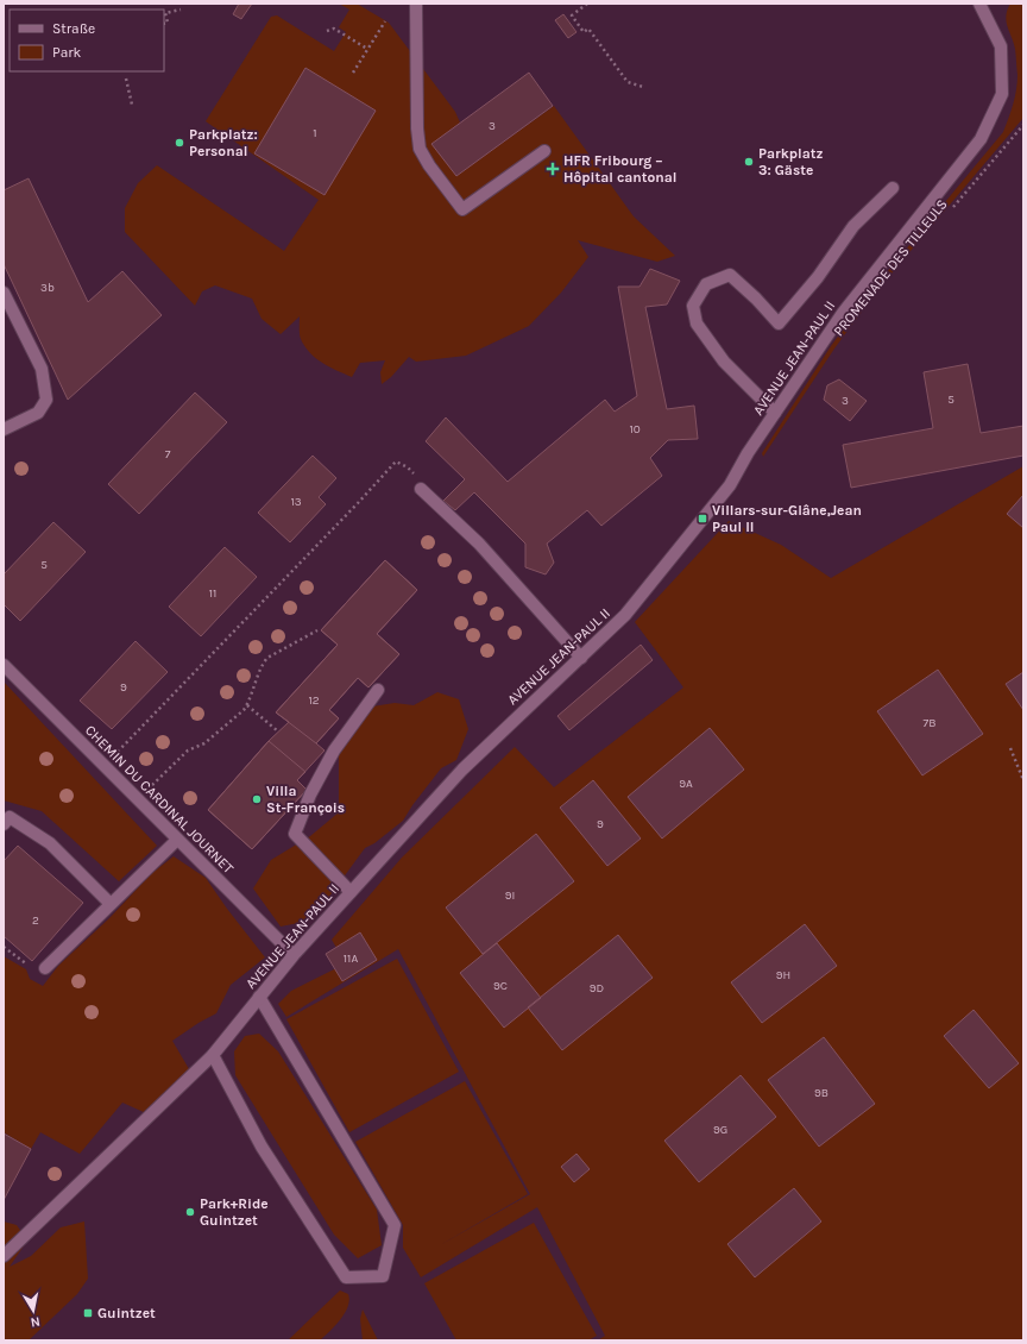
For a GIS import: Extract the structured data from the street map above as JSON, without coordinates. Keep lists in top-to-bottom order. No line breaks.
{"streets":{"street":["AVENUE JEAN-PAUL II","CHEMIN DU CARDINAL JOURNET"],"path":["PROMENADE DES TILLEULS"]},"crossings":[["AVENUE JEAN-PAUL II","CHEMIN DU CARDINAL JOURNET"]],"places":{"other":["Parkplatz: Personal","Parkplatz 3: Gäste","Villa St-François","Park+Ride Guintzet"],"health":["HFR Fribourg – Hôpital cantonal"],"transit":["Villars-sur-Glâne,Jean Paul II","Guintzet"]},"house_numbers":["3","1","3b","5","3","10","7","13","5","11","9","12","7B","9A","9","9I","2","11A","9H","9C","9D","9B","9G"],"legend":["Straße","Park"],"north":"bottom"}
